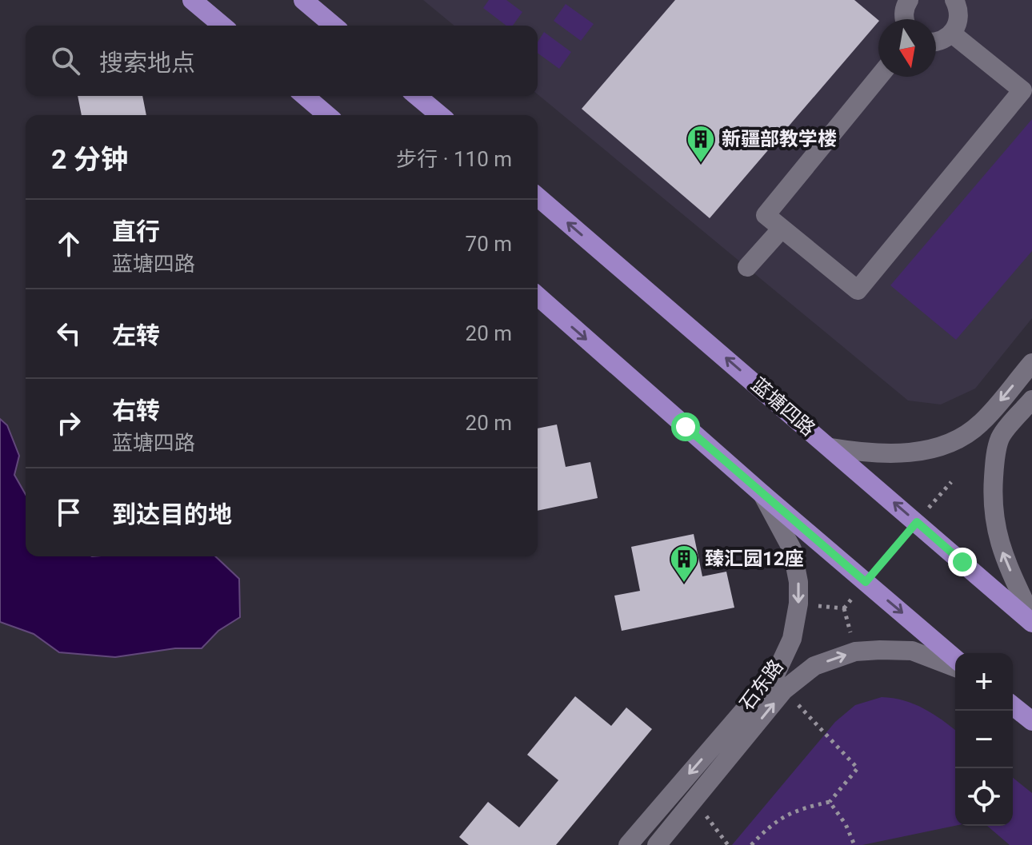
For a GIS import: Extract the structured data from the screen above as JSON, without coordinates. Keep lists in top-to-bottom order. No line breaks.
{"streets":{"main road":["蓝塘四路"],"street":["石东路"]},"places":{"building":["新疆部教学楼","臻汇园12座"]},"north":"bottom","page":{"search":"搜索地点","heading":["2 分钟","步行 · 110 m"],"list":[["直行","蓝塘四路","70 m"],["左转","20 m"],["右转","蓝塘四路","20 m"],"到达目的地"],"map_buttons":["+","−"]}}
